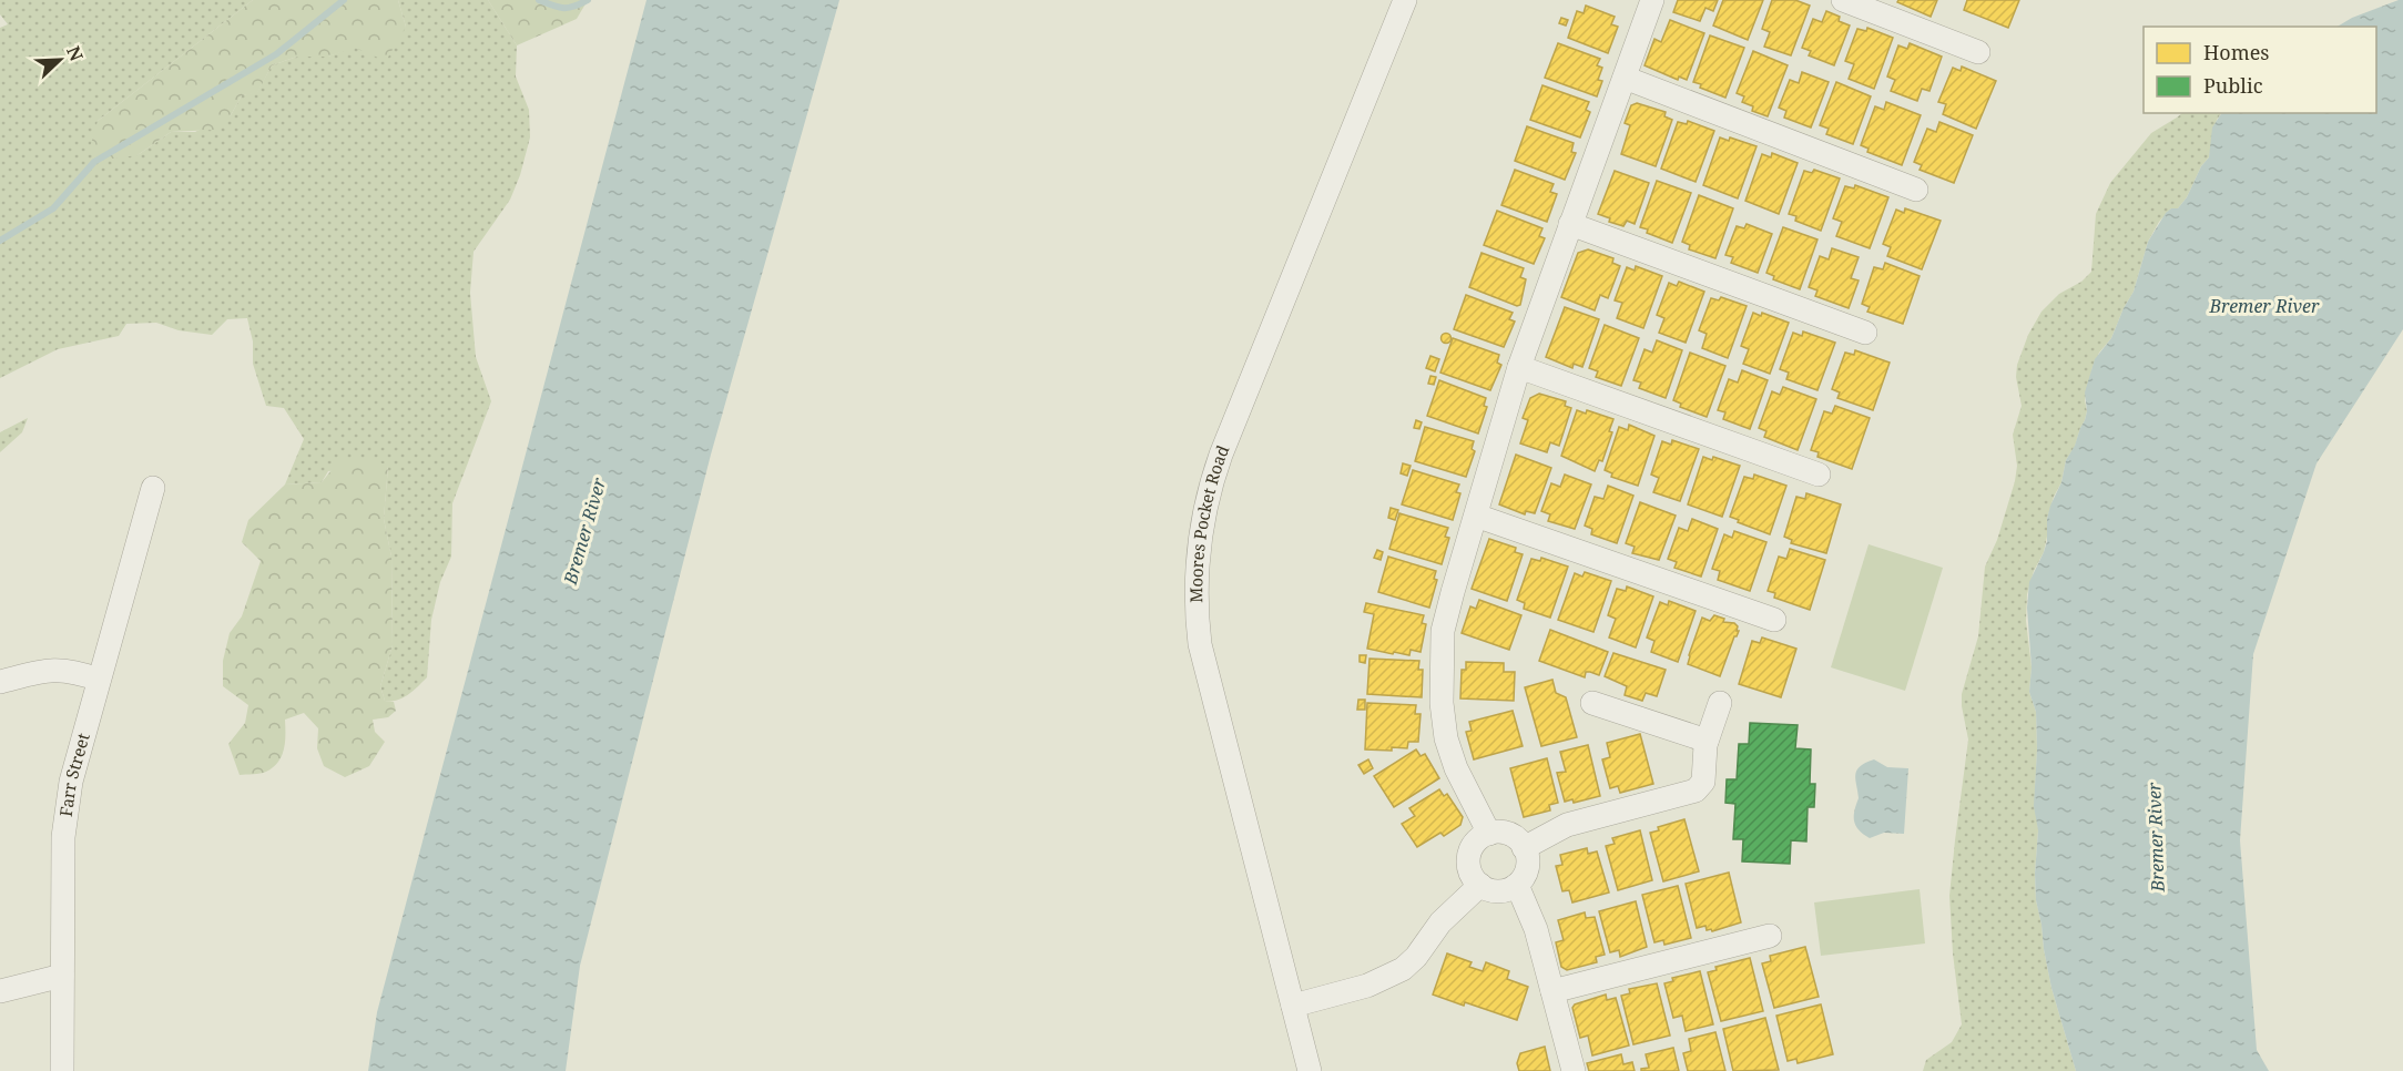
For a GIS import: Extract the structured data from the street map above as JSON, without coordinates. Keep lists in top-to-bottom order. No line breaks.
{"streets":{"street":["Moores Pocket Road","Farr Street"]},"water":["Bremer River"],"legend":["Homes","Public"],"north":"top right"}
